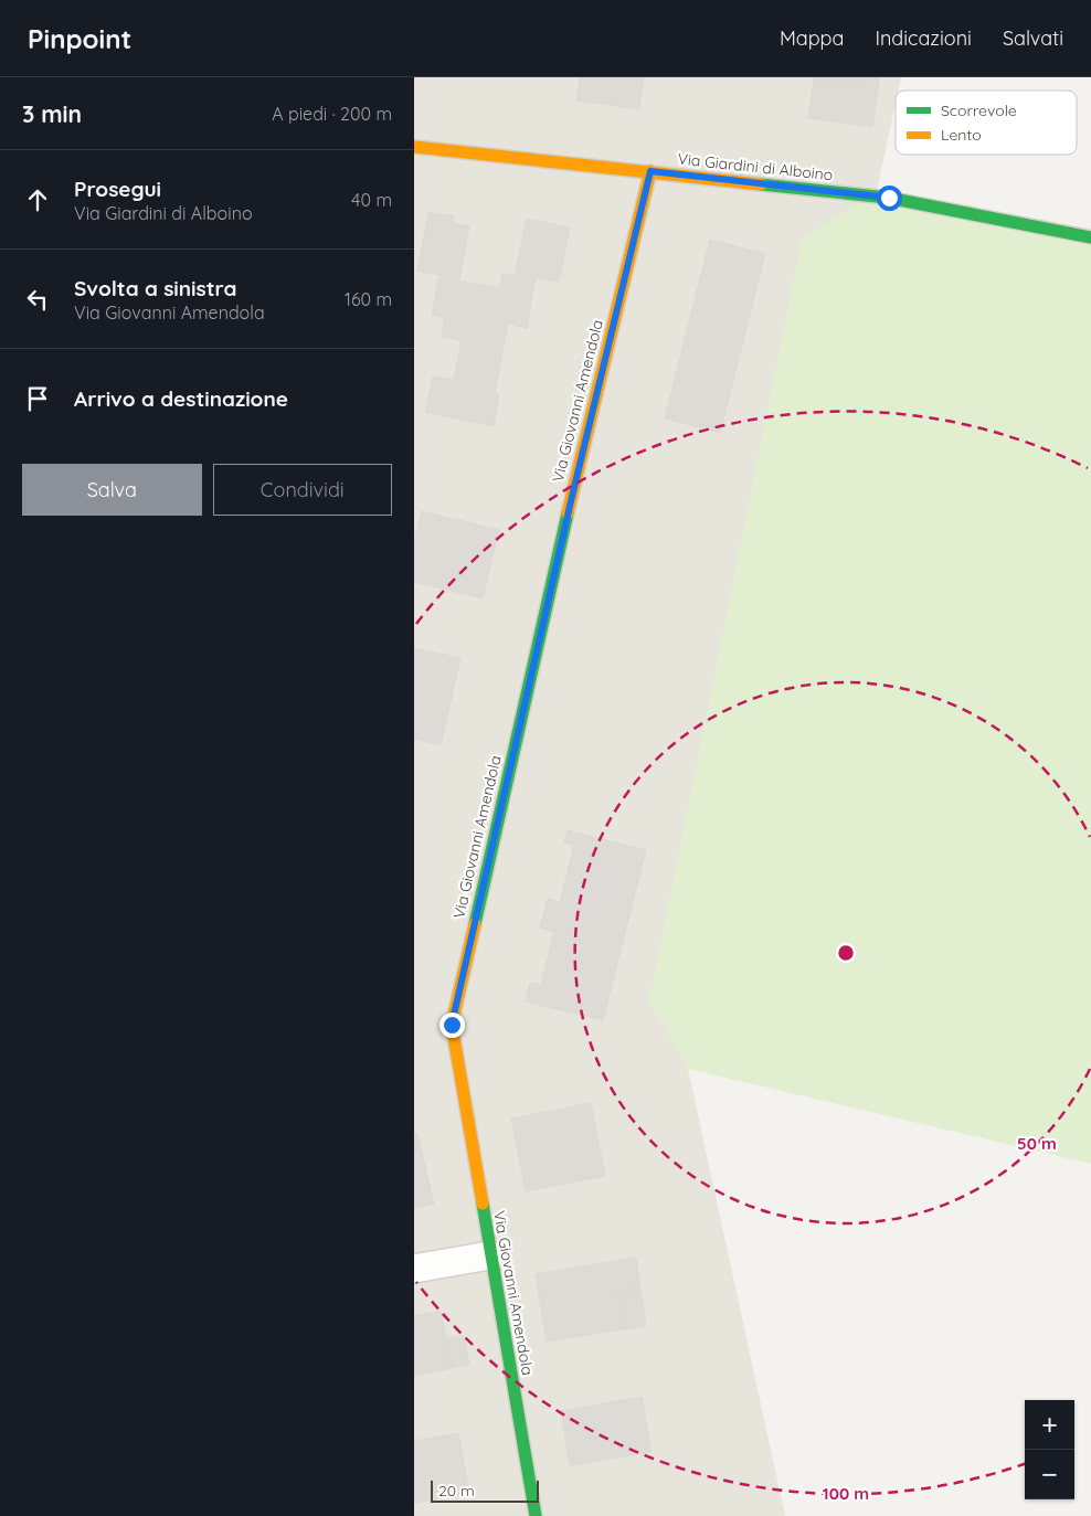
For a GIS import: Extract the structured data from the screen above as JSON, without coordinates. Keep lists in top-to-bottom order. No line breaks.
{"streets":{"street":["Via Giardini di Alboino","Via Giovanni Amendola"]},"crossings":[["Via Giardini di Alboino","Via Giovanni Amendola"]],"legend":["Scorrevole","Lento"],"scale_bar":"20 m","page":{"header":"Pinpoint","nav":["Mappa","Indicazioni","Salvati"],"heading":["3 min","A piedi · 200 m"],"list":[["Prosegui","Via Giardini di Alboino","40 m"],["Svolta a sinistra","Via Giovanni Amendola","160 m"],"Arrivo a destinazione"],"buttons":["Salva","Condividi"],"map_buttons":["+","−"],"scale":"20 m"},"rings":["50 m","100 m"]}
